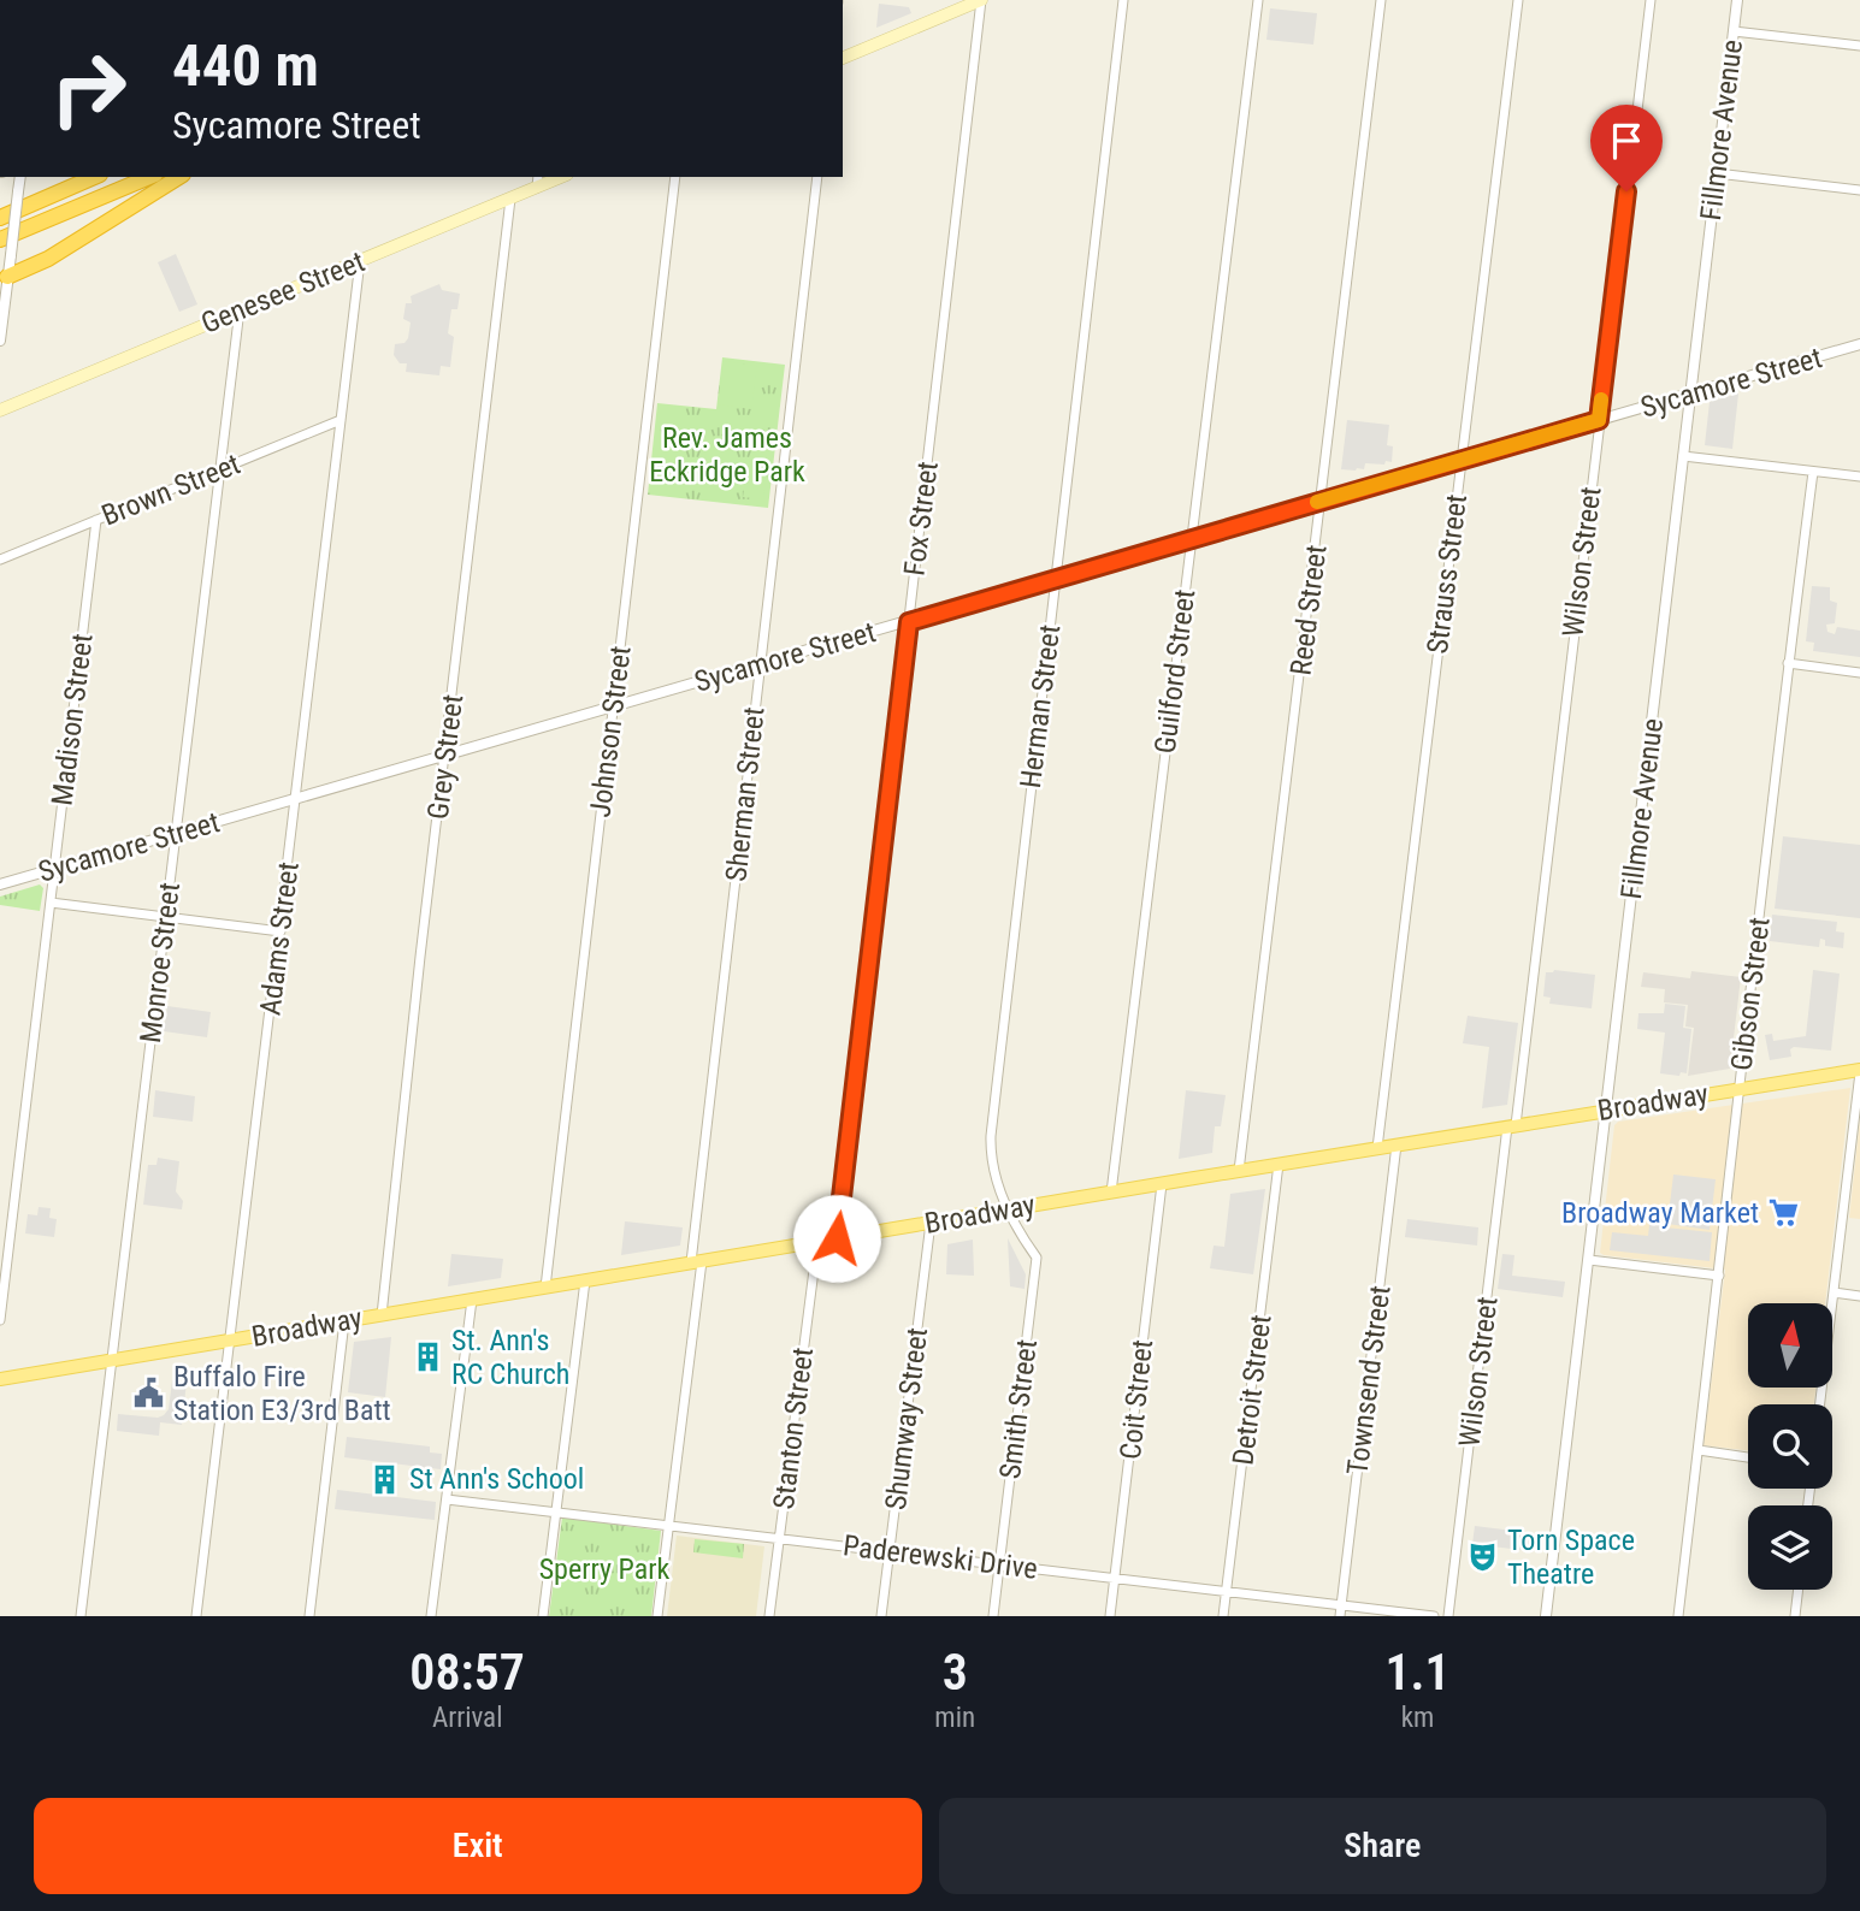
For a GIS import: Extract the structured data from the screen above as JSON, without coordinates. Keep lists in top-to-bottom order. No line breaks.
{"streets":{"main road":["Genesee Street","Broadway"],"street":["Fillmore Avenue","Sycamore Street","Brown Street","Fox Street","Wilson Street","Strauss Street","Reed Street","Guilford Street","Herman Street","Madison Street","Johnson Street","Grey Street","Sherman Street","Adams Street","Monroe Street","Gibson Street","Townsend Street","Detroit Street","Coit Street","Smith Street","Shumway Street","Stanton Street","Paderewski Drive"]},"crossings":[["Fillmore Avenue","Sycamore Street"],["Fillmore Avenue","Broadway"],["Genesee Street","Grey Street"],["Genesee Street","Adams Street"],["Genesee Street","Monroe Street"],["Sycamore Street","Fox Street"],["Sycamore Street","Wilson Street"],["Sycamore Street","Strauss Street"],["Sycamore Street","Reed Street"],["Sycamore Street","Guilford Street"],["Sycamore Street","Herman Street"],["Sycamore Street","Madison Street"],["Sycamore Street","Johnson Street"],["Sycamore Street","Grey Street"],["Sycamore Street","Sherman Street"],["Sycamore Street","Adams Street"],["Sycamore Street","Monroe Street"],["Brown Street","Madison Street"],["Brown Street","Adams Street"],["Brown Street","Monroe Street"],["Fox Street","Broadway"],["Wilson Street","Broadway"],["Strauss Street","Broadway"],["Reed Street","Broadway"],["Guilford Street","Broadway"],["Herman Street","Broadway"],["Herman Street","Smith Street"],["Johnson Street","Broadway"],["Grey Street","Broadway"],["Sherman Street","Broadway"],["Sherman Street","Paderewski Drive"],["Adams Street","Broadway"],["Monroe Street","Broadway"],["Gibson Street","Broadway"],["Broadway","Townsend Street"],["Broadway","Detroit Street"],["Broadway","Coit Street"],["Broadway","Smith Street"],["Broadway","Shumway Street"],["Broadway","Stanton Street"],["Townsend Street","Paderewski Drive"],["Detroit Street","Paderewski Drive"],["Coit Street","Paderewski Drive"],["Smith Street","Paderewski Drive"],["Shumway Street","Paderewski Drive"],["Stanton Street","Paderewski Drive"]],"parks":["Rev. James Eckridge Park","Sperry Park"],"places":{"supermarket":["Broadway Market"],"building":["St. Ann's RC Church","St Ann's School"],"public building":["Buffalo Fire Station E3/3rd Batt"],"theatre":["Torn Space Theatre"]},"north":"top","page":{"turn":["440 m","Sycamore Street"],"eta":["08:57","Arrival","3","min","1.1","km"],"buttons":["Exit","Share"]}}
